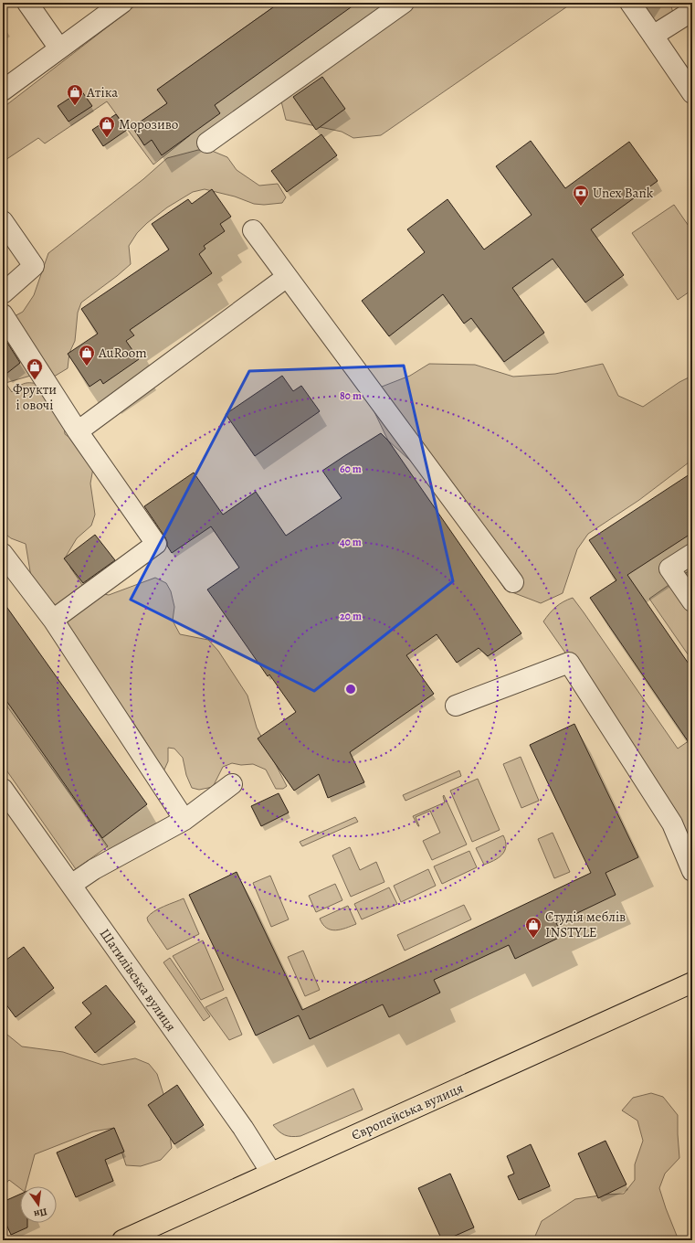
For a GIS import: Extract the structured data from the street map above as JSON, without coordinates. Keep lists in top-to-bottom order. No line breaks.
{"streets":{"main road":["Європейська вулиця"],"street":["Шатилівська вулиця"]},"crossings":[["Шатилівська вулиця","Європейська вулиця"]],"places":{"shop":["Атіка","Морозиво","AuRoom","Фрукти і овочі","Студія меблів INSTYLE"],"bank":["Unex Bank"]},"north":"bottom","rings":["80 m","60 m","40 m","20 m"]}
